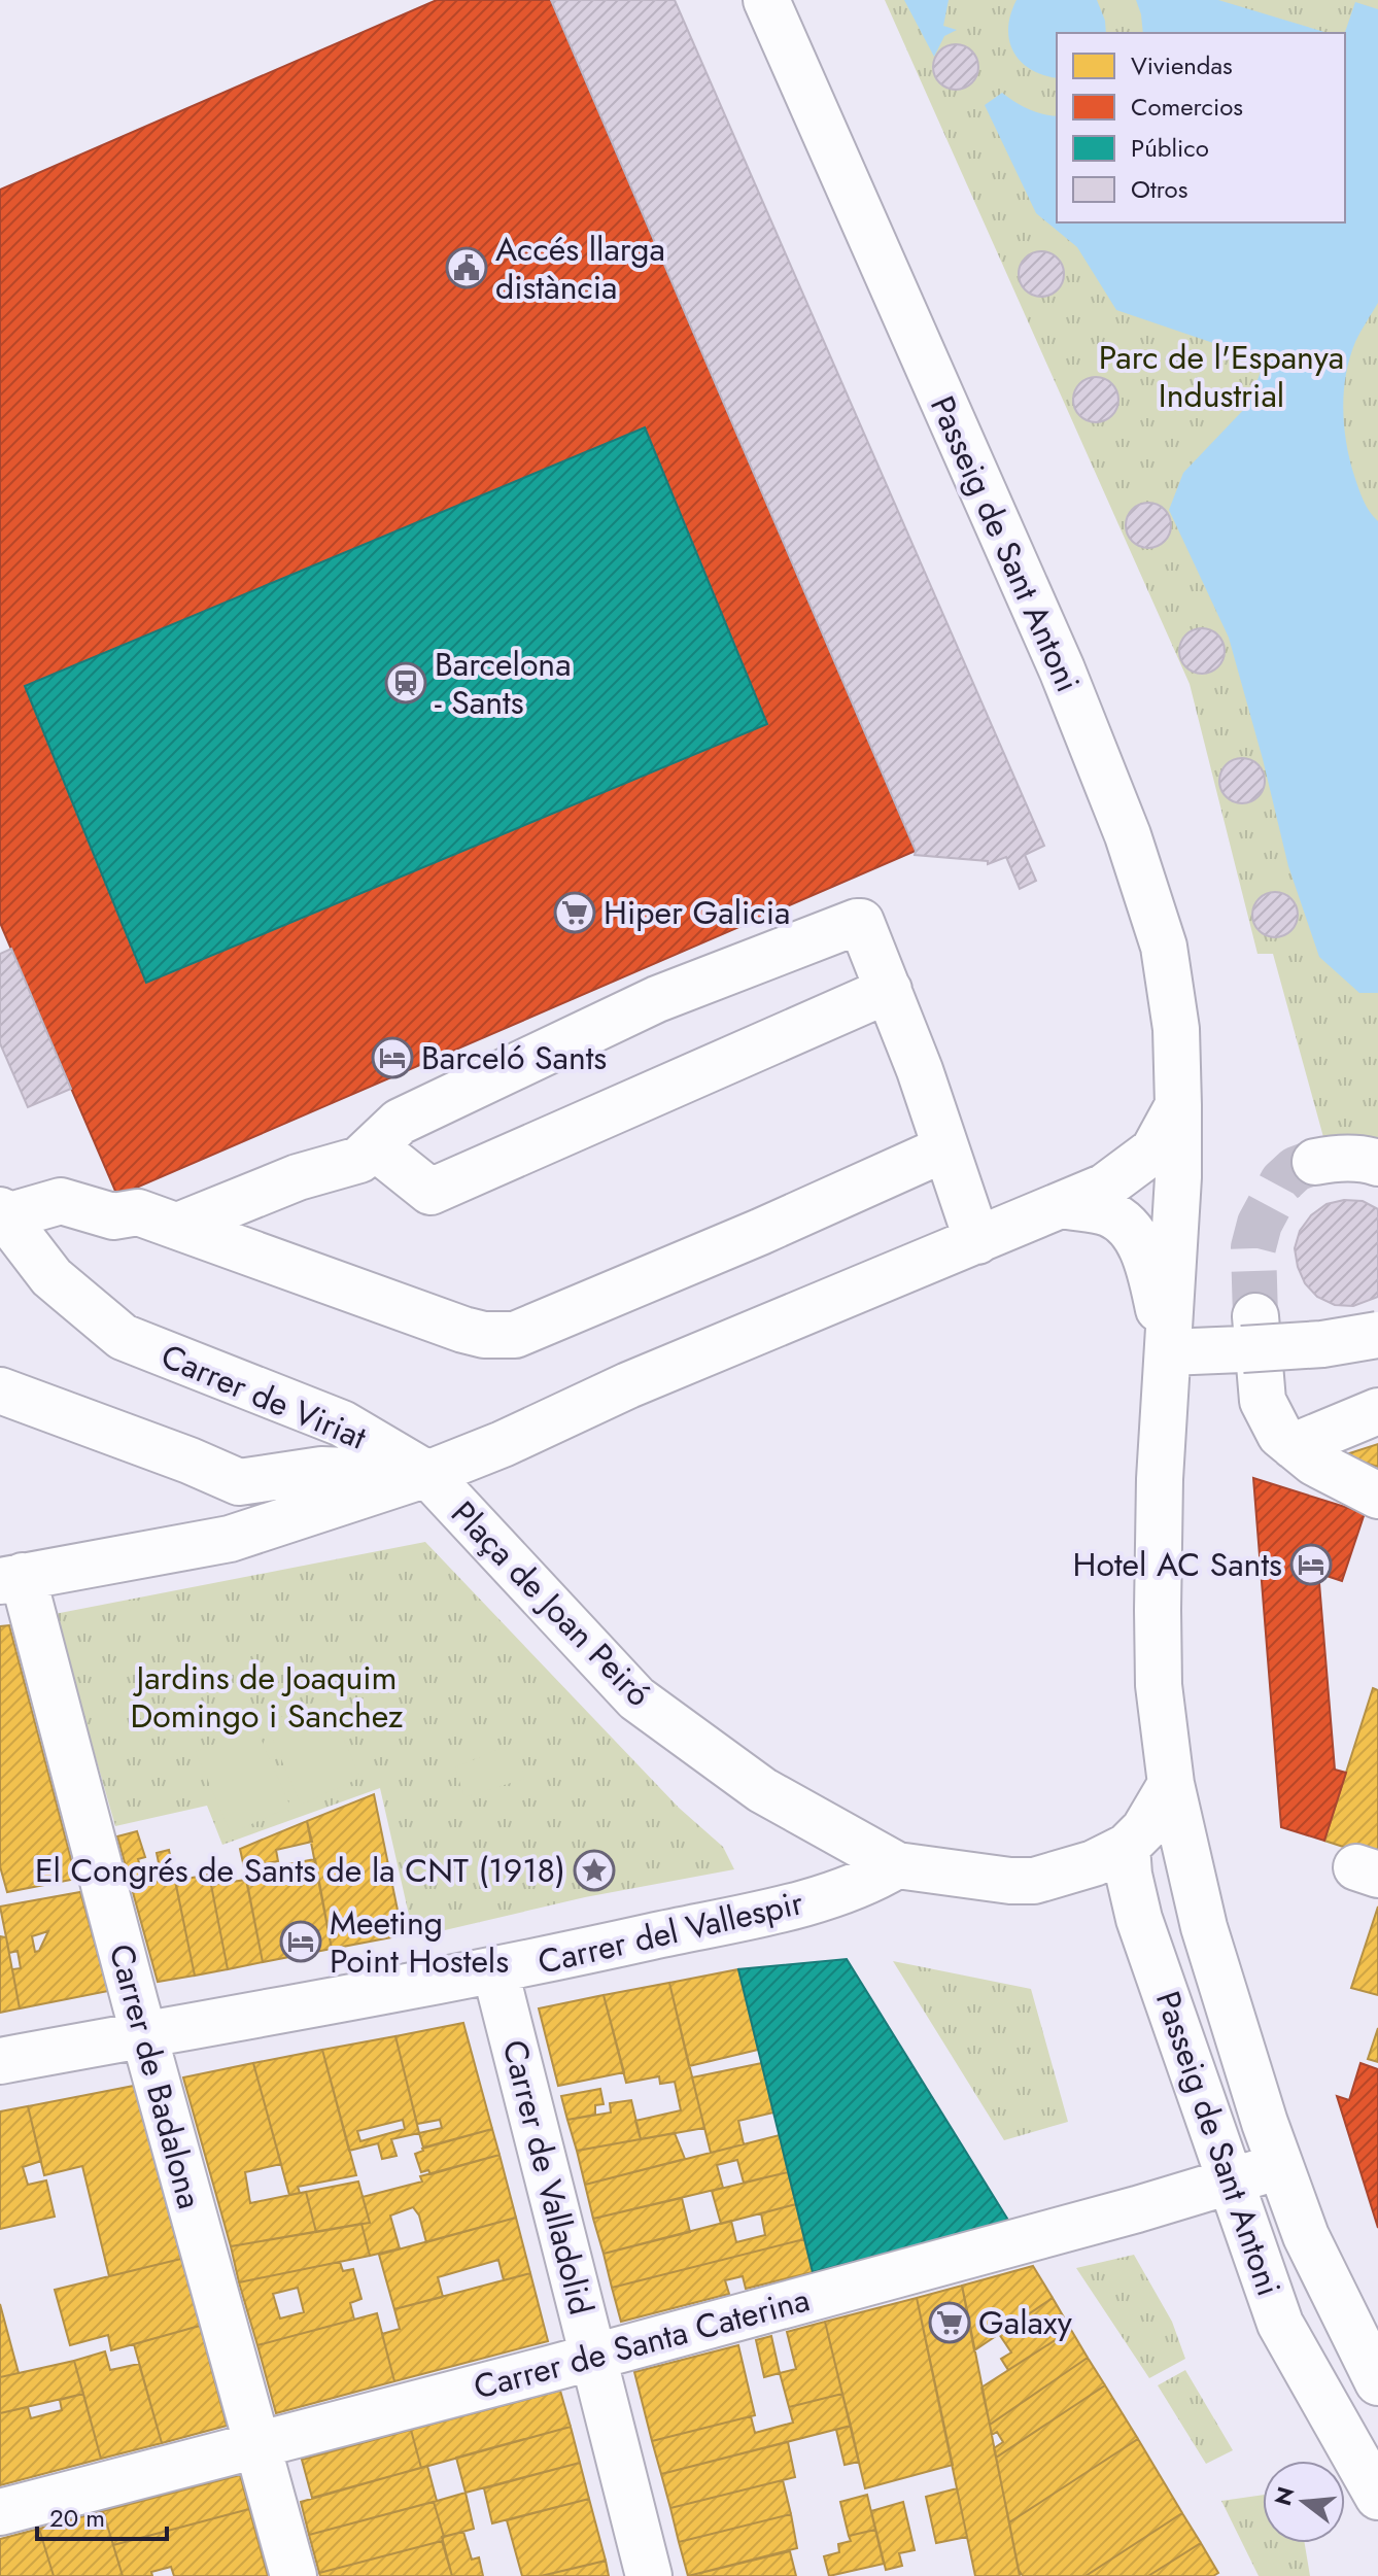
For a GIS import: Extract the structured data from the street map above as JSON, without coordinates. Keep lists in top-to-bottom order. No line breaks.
{"streets":{"street":["Passeig de Sant Antoni","Carrer de Viriat","Plaça de Joan Peiró","Carrer del Vallespir","Carrer de Badalona","Carrer de Valladolid","Carrer de Santa Caterina"]},"crossings":[["Passeig de Sant Antoni","Plaça de Joan Peiró"],["Passeig de Sant Antoni","Carrer de Santa Caterina"],["Carrer de Viriat","Plaça de Joan Peiró"],["Plaça de Joan Peiró","Carrer del Vallespir"],["Carrer del Vallespir","Carrer de Badalona"],["Carrer del Vallespir","Carrer de Valladolid"],["Carrer de Badalona","Carrer de Santa Caterina"],["Carrer de Valladolid","Carrer de Santa Caterina"]],"parks":["Parc de l'Espanya Industrial","Jardins de Joaquim Domingo i Sanchez"],"places":{"public building":["Accés llarga distància"],"station":["Barcelona - Sants"],"supermarket":["Hiper Galicia","Galaxy"],"hotel":["Barceló Sants","Hotel AC Sants","Meeting Point Hostels"],"place":["El Congrés de Sants de la CNT (1918)"]},"legend":["Viviendas","Comercios","Público","Otros"],"scale_bar":"20 m","north":"left"}
